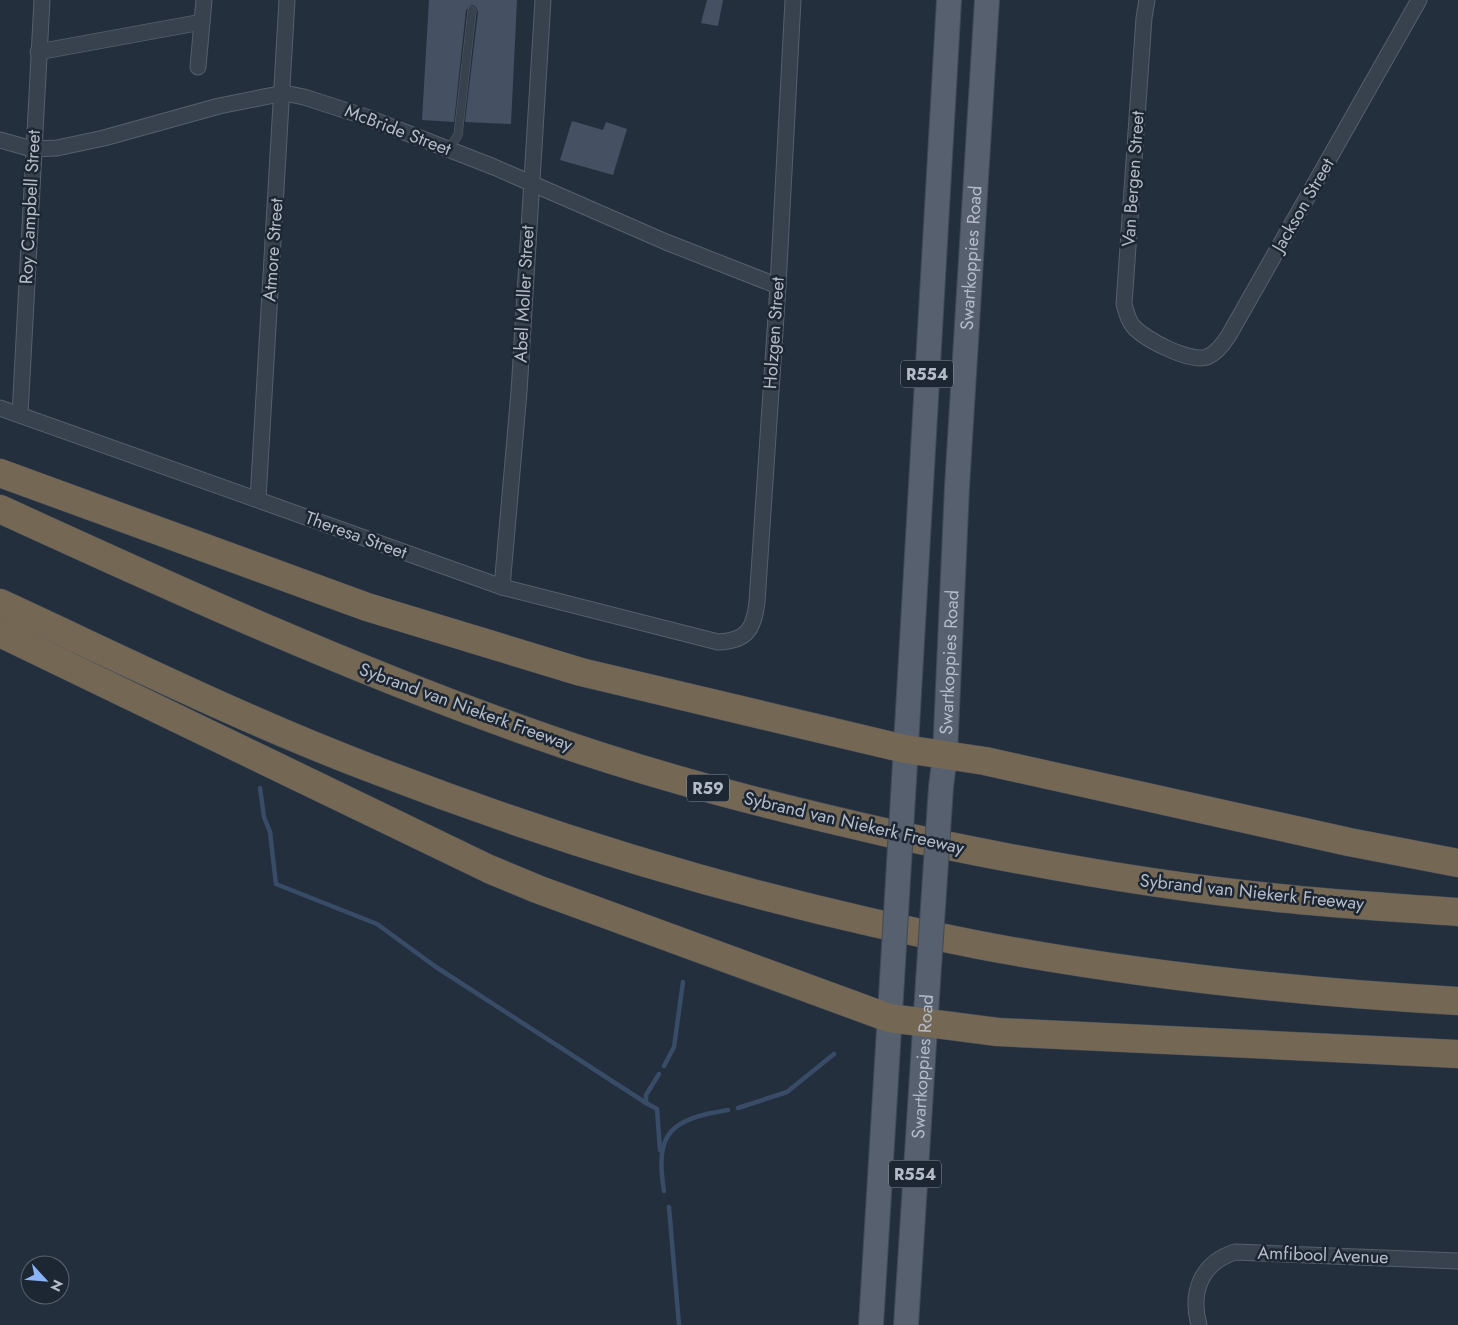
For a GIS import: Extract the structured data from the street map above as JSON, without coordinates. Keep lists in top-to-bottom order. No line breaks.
{"streets":{"highway":["Sybrand van Niekerk Freeway","R59"],"main road":["Swartkoppies Road","R554"],"street":["McBride Street","Van Bergen Street","Jackson Street","Roy Campbell Street","Atmore Street","Abel Moller Street","Holzgen Street","Theresa Street","Amfibool Avenue"]},"crossings":[["McBride Street","Roy Campbell Street"],["McBride Street","Atmore Street"],["McBride Street","Abel Moller Street"],["McBride Street","Holzgen Street"],["Van Bergen Street","Jackson Street"],["Roy Campbell Street","Theresa Street"],["Atmore Street","Theresa Street"],["Abel Moller Street","Theresa Street"],["Holzgen Street","Theresa Street"]],"north":"bottom right"}
